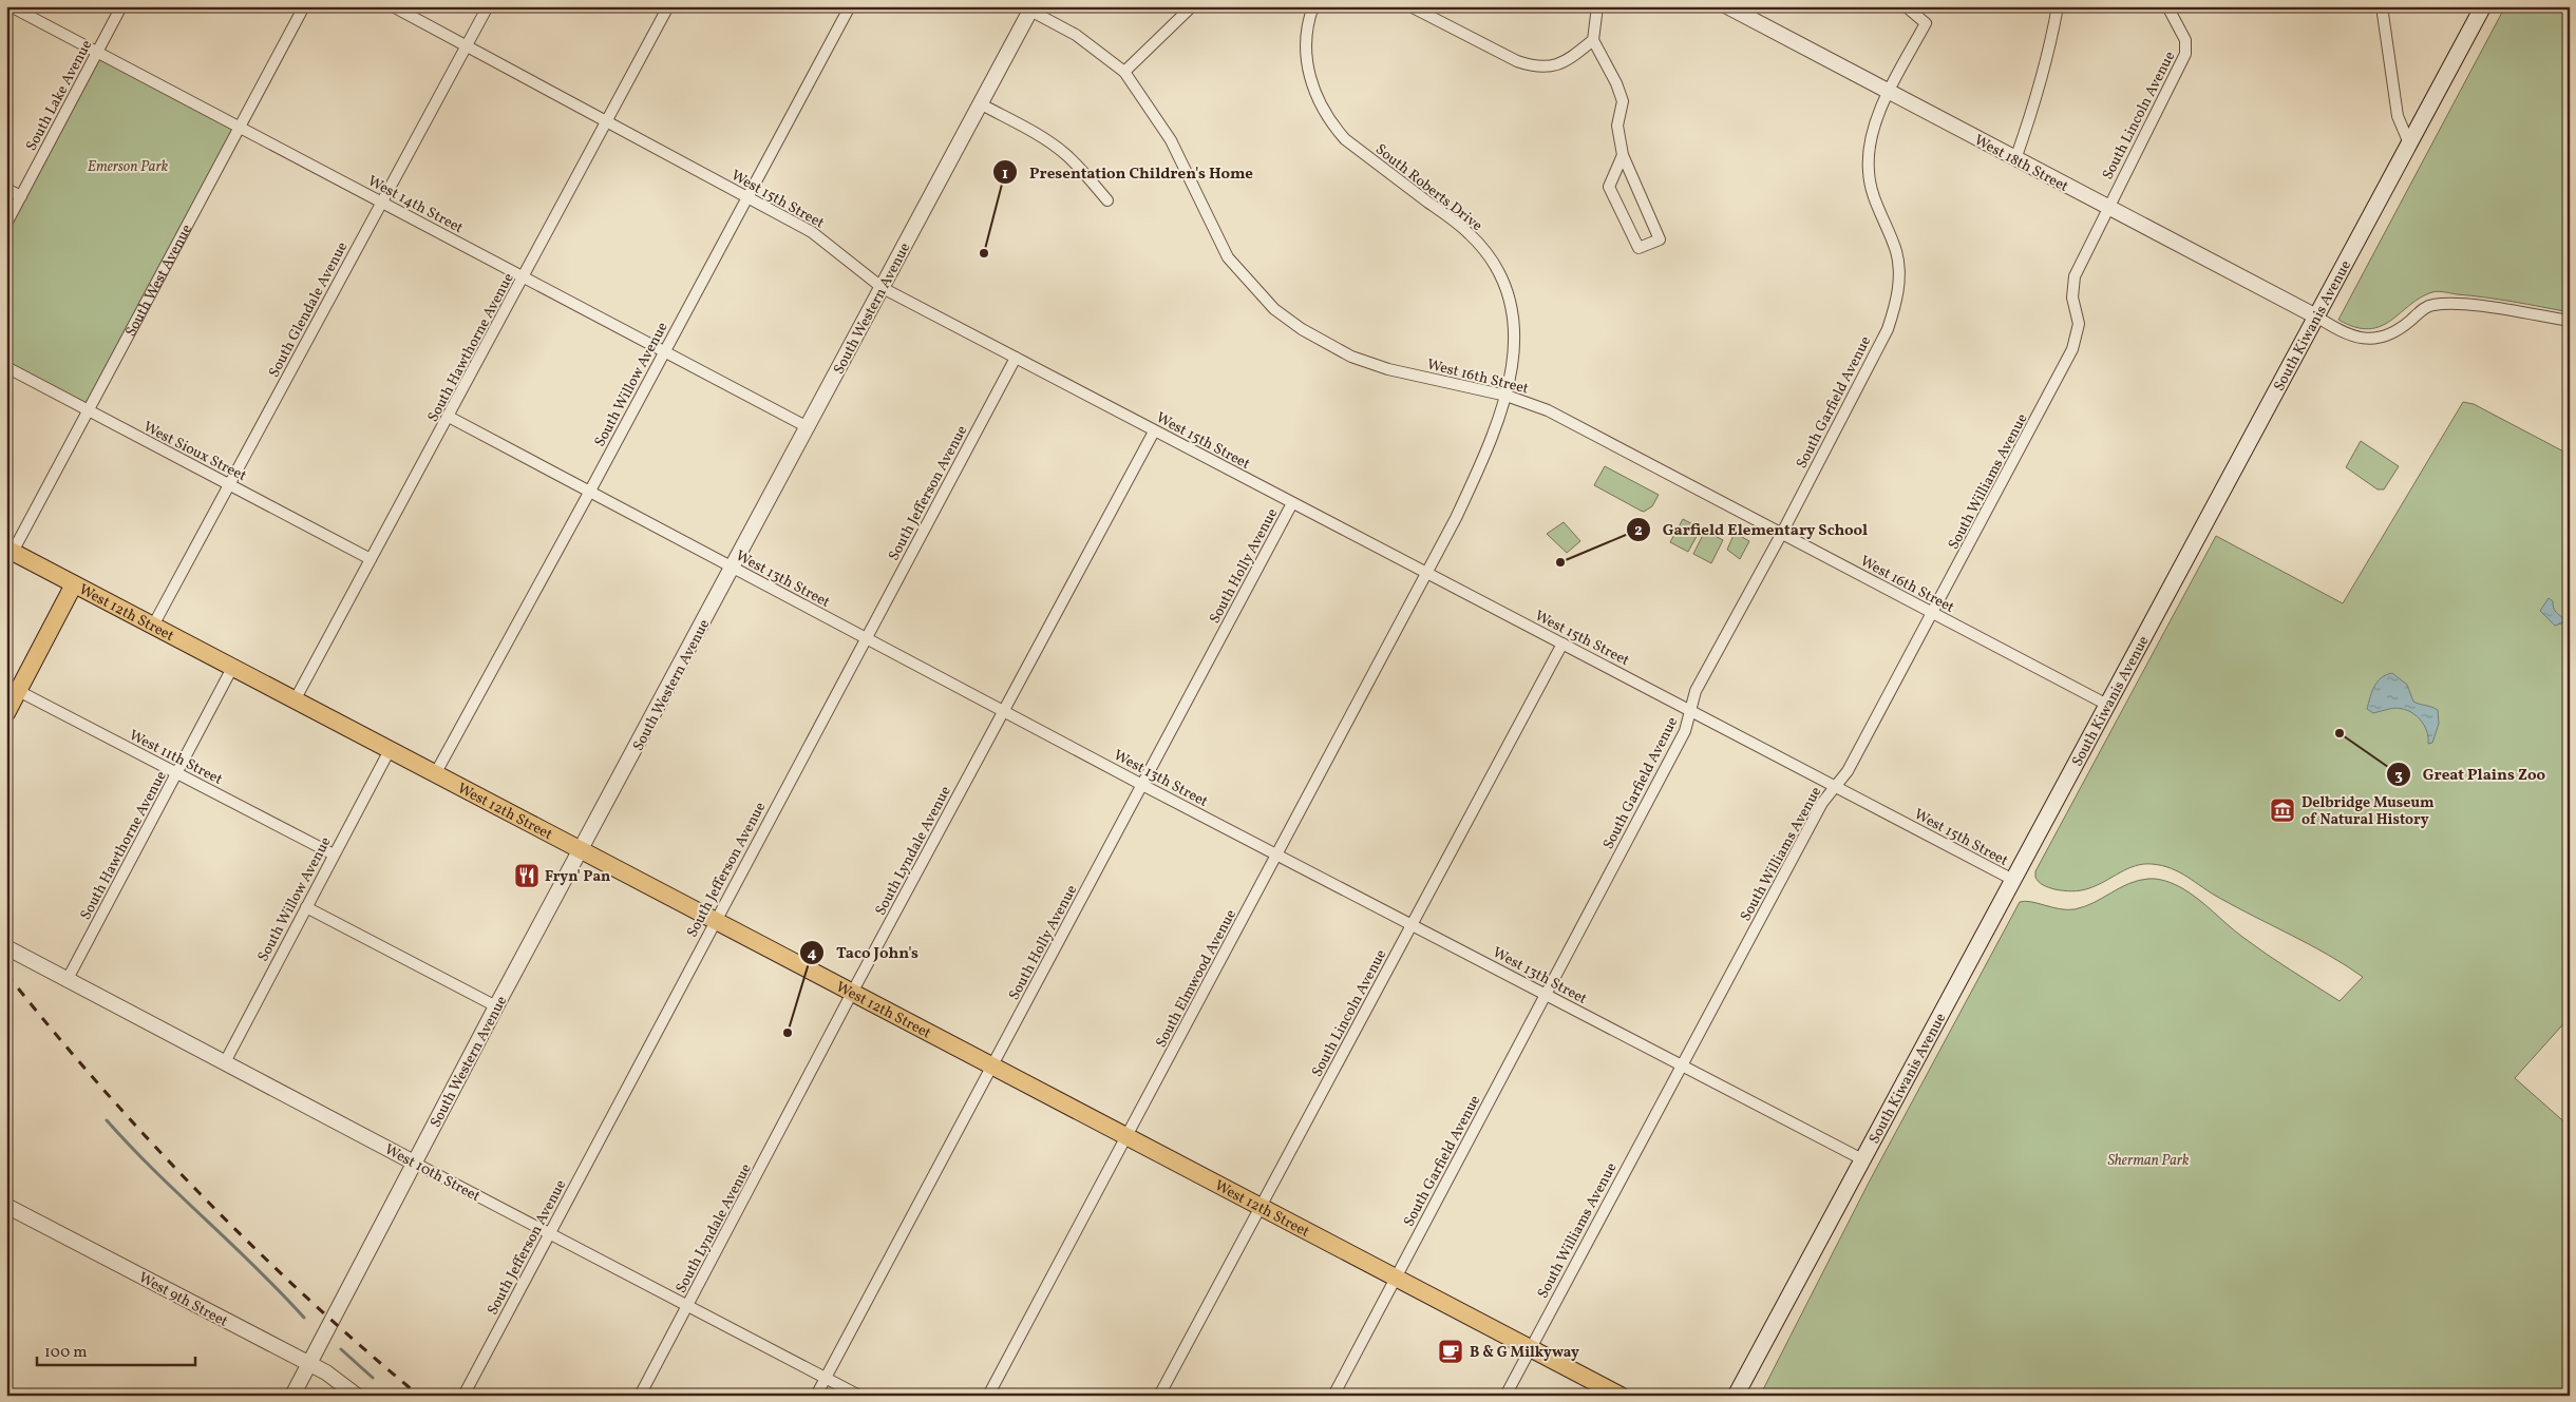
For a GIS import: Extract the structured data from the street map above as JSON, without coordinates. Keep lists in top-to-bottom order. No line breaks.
{"streets":{"main road":["South Kiwanis Avenue","West 12th Street"],"street":["South Lake Avenue","South Lincoln Avenue","West 18th Street","South Roberts Drive","West 15th Street","West 14th Street","South West Avenue","South Western Avenue","South Glendale Avenue","South Hawthorne Avenue","West 16th Street","South Willow Avenue","South Garfield Avenue","West Sioux Street","South Williams Avenue","South Jefferson Avenue","South Holly Avenue","West 13th Street","West 11th Street","South Lyndale Avenue","South Elmwood Avenue","West 10th Street","West 9th Street"]},"crossings":[["South Lake Avenue","West 14th Street"],["South Lincoln Avenue","West 18th Street"],["South Lincoln Avenue","West 15th Street"],["South Lincoln Avenue","South Williams Avenue"],["South Lincoln Avenue","West 13th Street"],["South Lincoln Avenue","West 12th Street"],["West 18th Street","South Kiwanis Avenue"],["West 18th Street","South Garfield Avenue"],["West 18th Street","South Williams Avenue"],["South Roberts Drive","West 15th Street"],["South Roberts Drive","West 16th Street"],["South Roberts Drive","South Elmwood Avenue"],["West 15th Street","South Western Avenue"],["West 15th Street","South Glendale Avenue"],["West 15th Street","South Kiwanis Avenue"],["West 15th Street","South Hawthorne Avenue"],["West 15th Street","South Willow Avenue"],["West 15th Street","South Garfield Avenue"],["West 15th Street","South Williams Avenue"],["West 15th Street","South Jefferson Avenue"],["West 15th Street","South Holly Avenue"],["West 15th Street","South Lyndale Avenue"],["West 15th Street","South Elmwood Avenue"],["West 14th Street","South West Avenue"],["West 14th Street","South Western Avenue"],["West 14th Street","South Glendale Avenue"],["West 14th Street","South Hawthorne Avenue"],["West 14th Street","South Willow Avenue"],["South West Avenue","West Sioux Street"],["South West Avenue","West 12th Street"],["South Western Avenue","West 16th Street"],["South Western Avenue","West 13th Street"],["South Western Avenue","West 12th Street"],["South Western Avenue","West 10th Street"],["South Western Avenue","West 9th Street"],["South Glendale Avenue","West Sioux Street"],["South Glendale Avenue","West 12th Street"],["South Kiwanis Avenue","West 16th Street"],["South Kiwanis Avenue","West 13th Street"],["South Hawthorne Avenue","West Sioux Street"],["South Hawthorne Avenue","West 13th Street"],["South Hawthorne Avenue","West 12th Street"],["South Hawthorne Avenue","West 11th Street"],["South Hawthorne Avenue","West 10th Street"],["West 16th Street","South Garfield Avenue"],["West 16th Street","South Williams Avenue"],["South Willow Avenue","West 13th Street"],["South Willow Avenue","West 12th Street"],["South Willow Avenue","West 11th Street"],["South Willow Avenue","West 10th Street"],["South Garfield Avenue","West 13th Street"],["South Garfield Avenue","West 12th Street"],["South Williams Avenue","West 13th Street"],["South Williams Avenue","West 12th Street"],["South Jefferson Avenue","West 13th Street"],["South Jefferson Avenue","West 12th Street"],["South Jefferson Avenue","West 10th Street"],["South Holly Avenue","West 13th Street"],["South Holly Avenue","West 12th Street"],["South Holly Avenue","West 10th Street"],["West 13th Street","South Lyndale Avenue"],["West 13th Street","South Elmwood Avenue"],["West 12th Street","South Lyndale Avenue"],["West 12th Street","South Elmwood Avenue"],["South Lyndale Avenue","West 10th Street"]],"parks":["Emerson Park","Sherman Park"],"places":{"other":["Presentation Children's Home","Garfield Elementary School","Great Plains Zoo","Taco John's"],"museum":["Delbridge Museum of Natural History"],"restaurant":["Fryn' Pan"],"cafe":["B & G Milkyway"]},"scale_bar":"100 m"}
